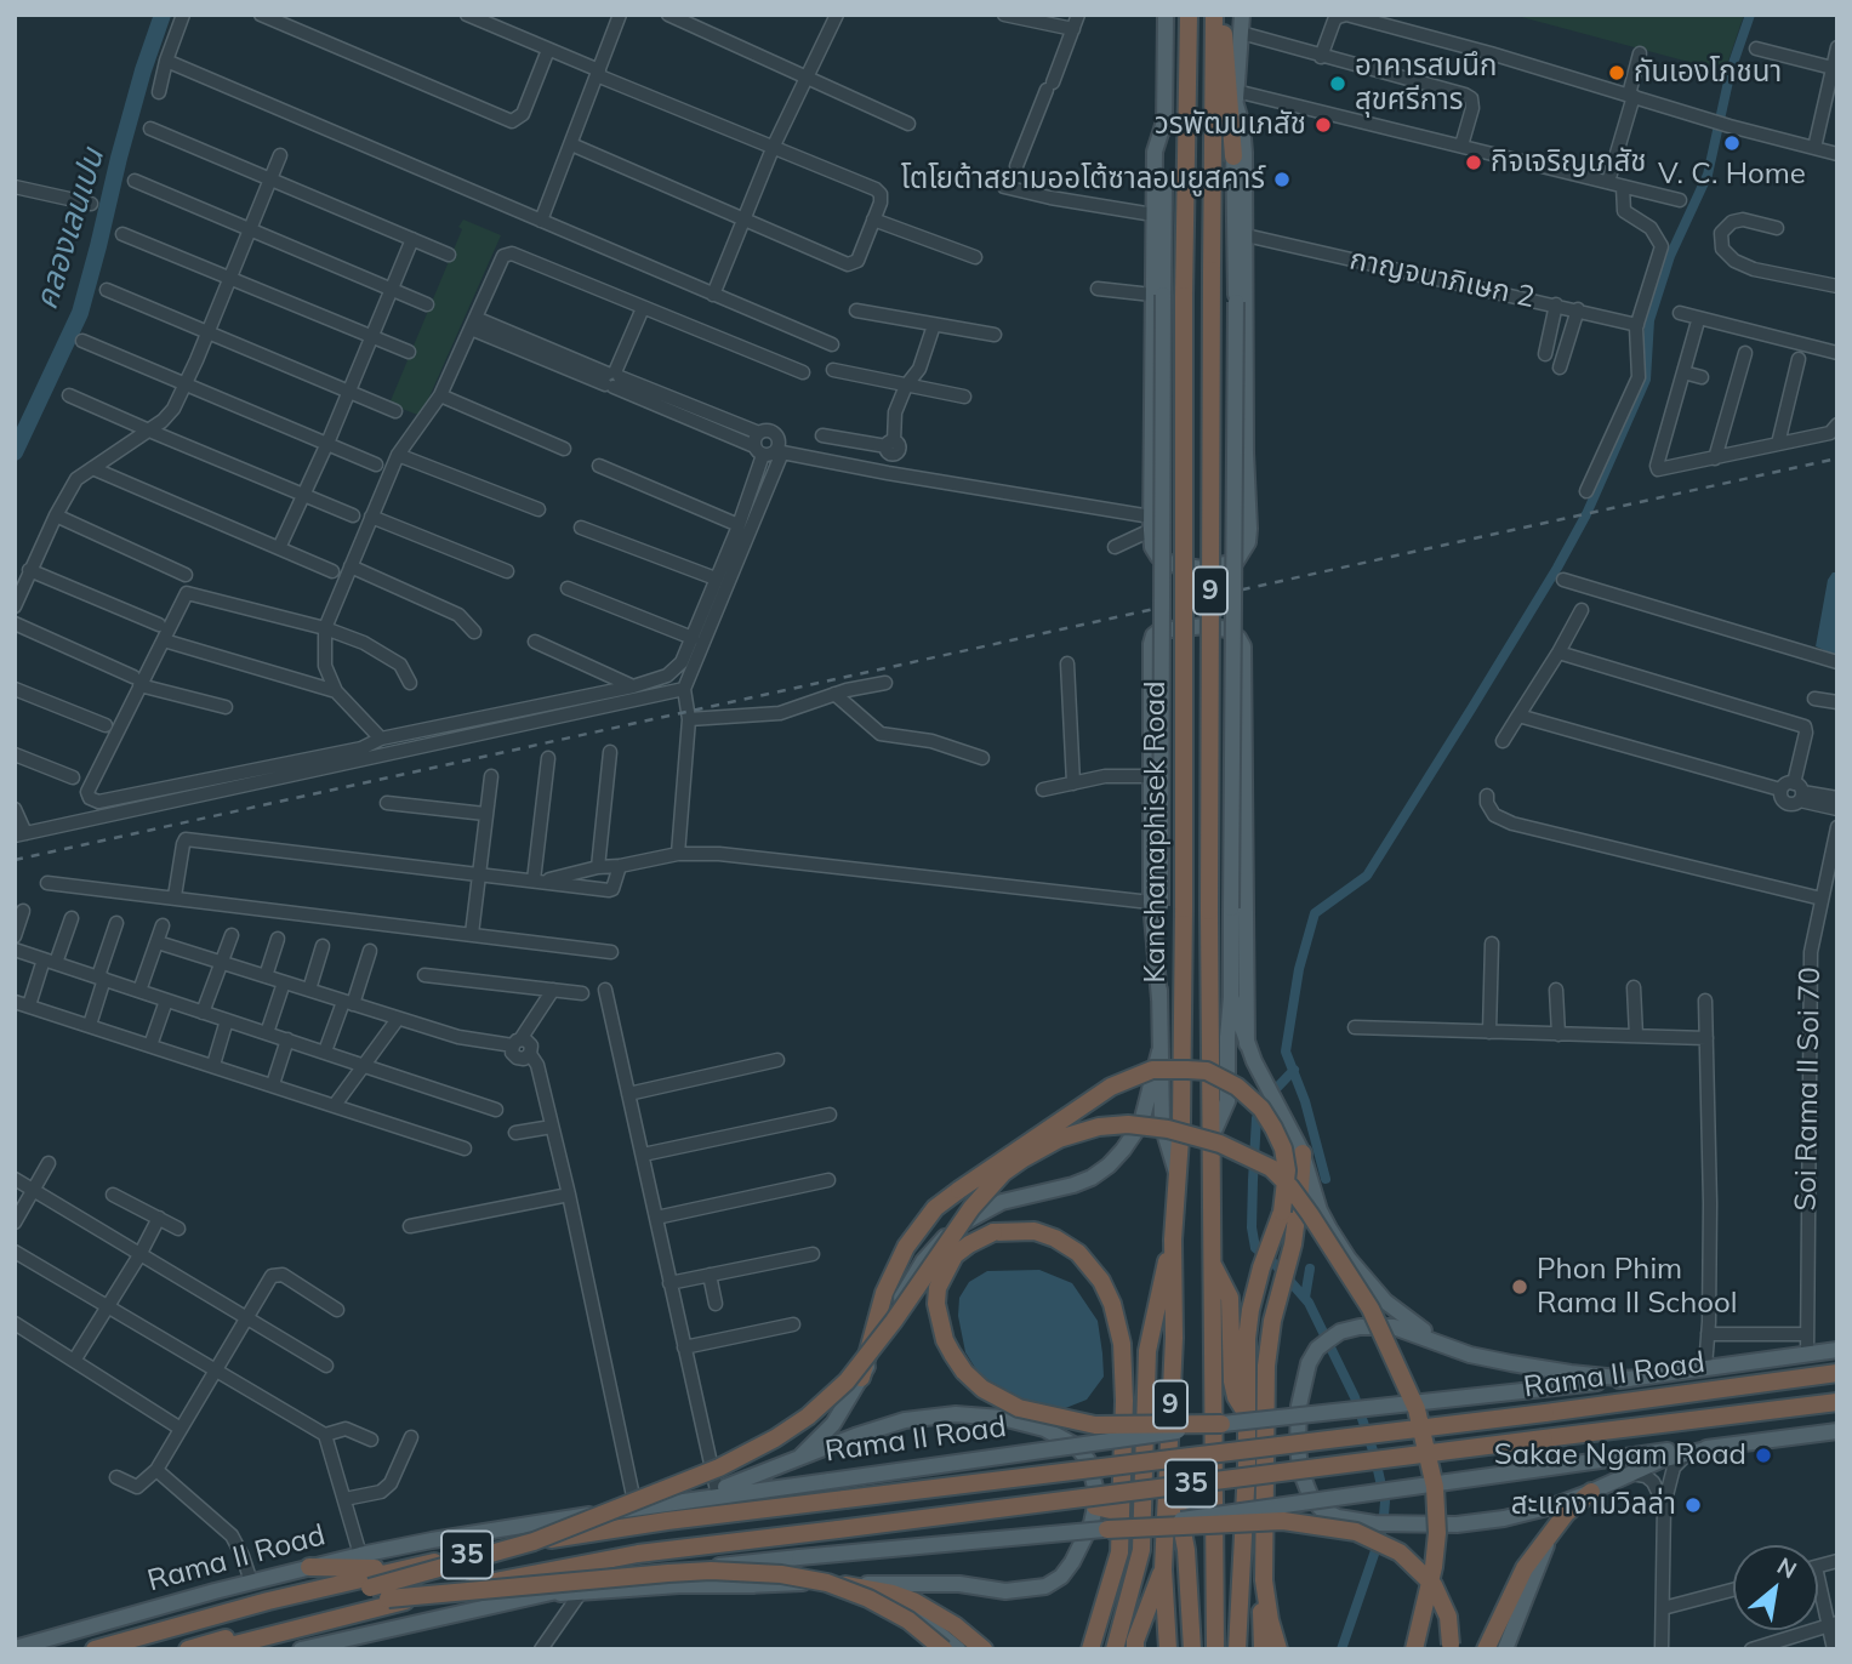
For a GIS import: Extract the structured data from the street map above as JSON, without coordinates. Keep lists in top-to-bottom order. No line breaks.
{"streets":{"highway":["9","Kanchanaphisek Road","Rama II Road","35"],"street":["กาญจนาภิเษก 2","Soi Rama II Soi 70"]},"crossings":[["Soi Rama II Soi 70","Rama II Road"]],"water":["คลองเลนเปน"],"places":["กันเองโภชนา","อาคารสมนึก สุขศรีการ","วรพัฒนเภสัช","V. C. Home","กิจเจริญเภสัช","โตโยต้าสยามออโต้ซาลอนยูสคาร์","Phon Phim Rama II School","Sakae Ngam Road","สะแกงามวิลล่า"],"north":"top right"}
